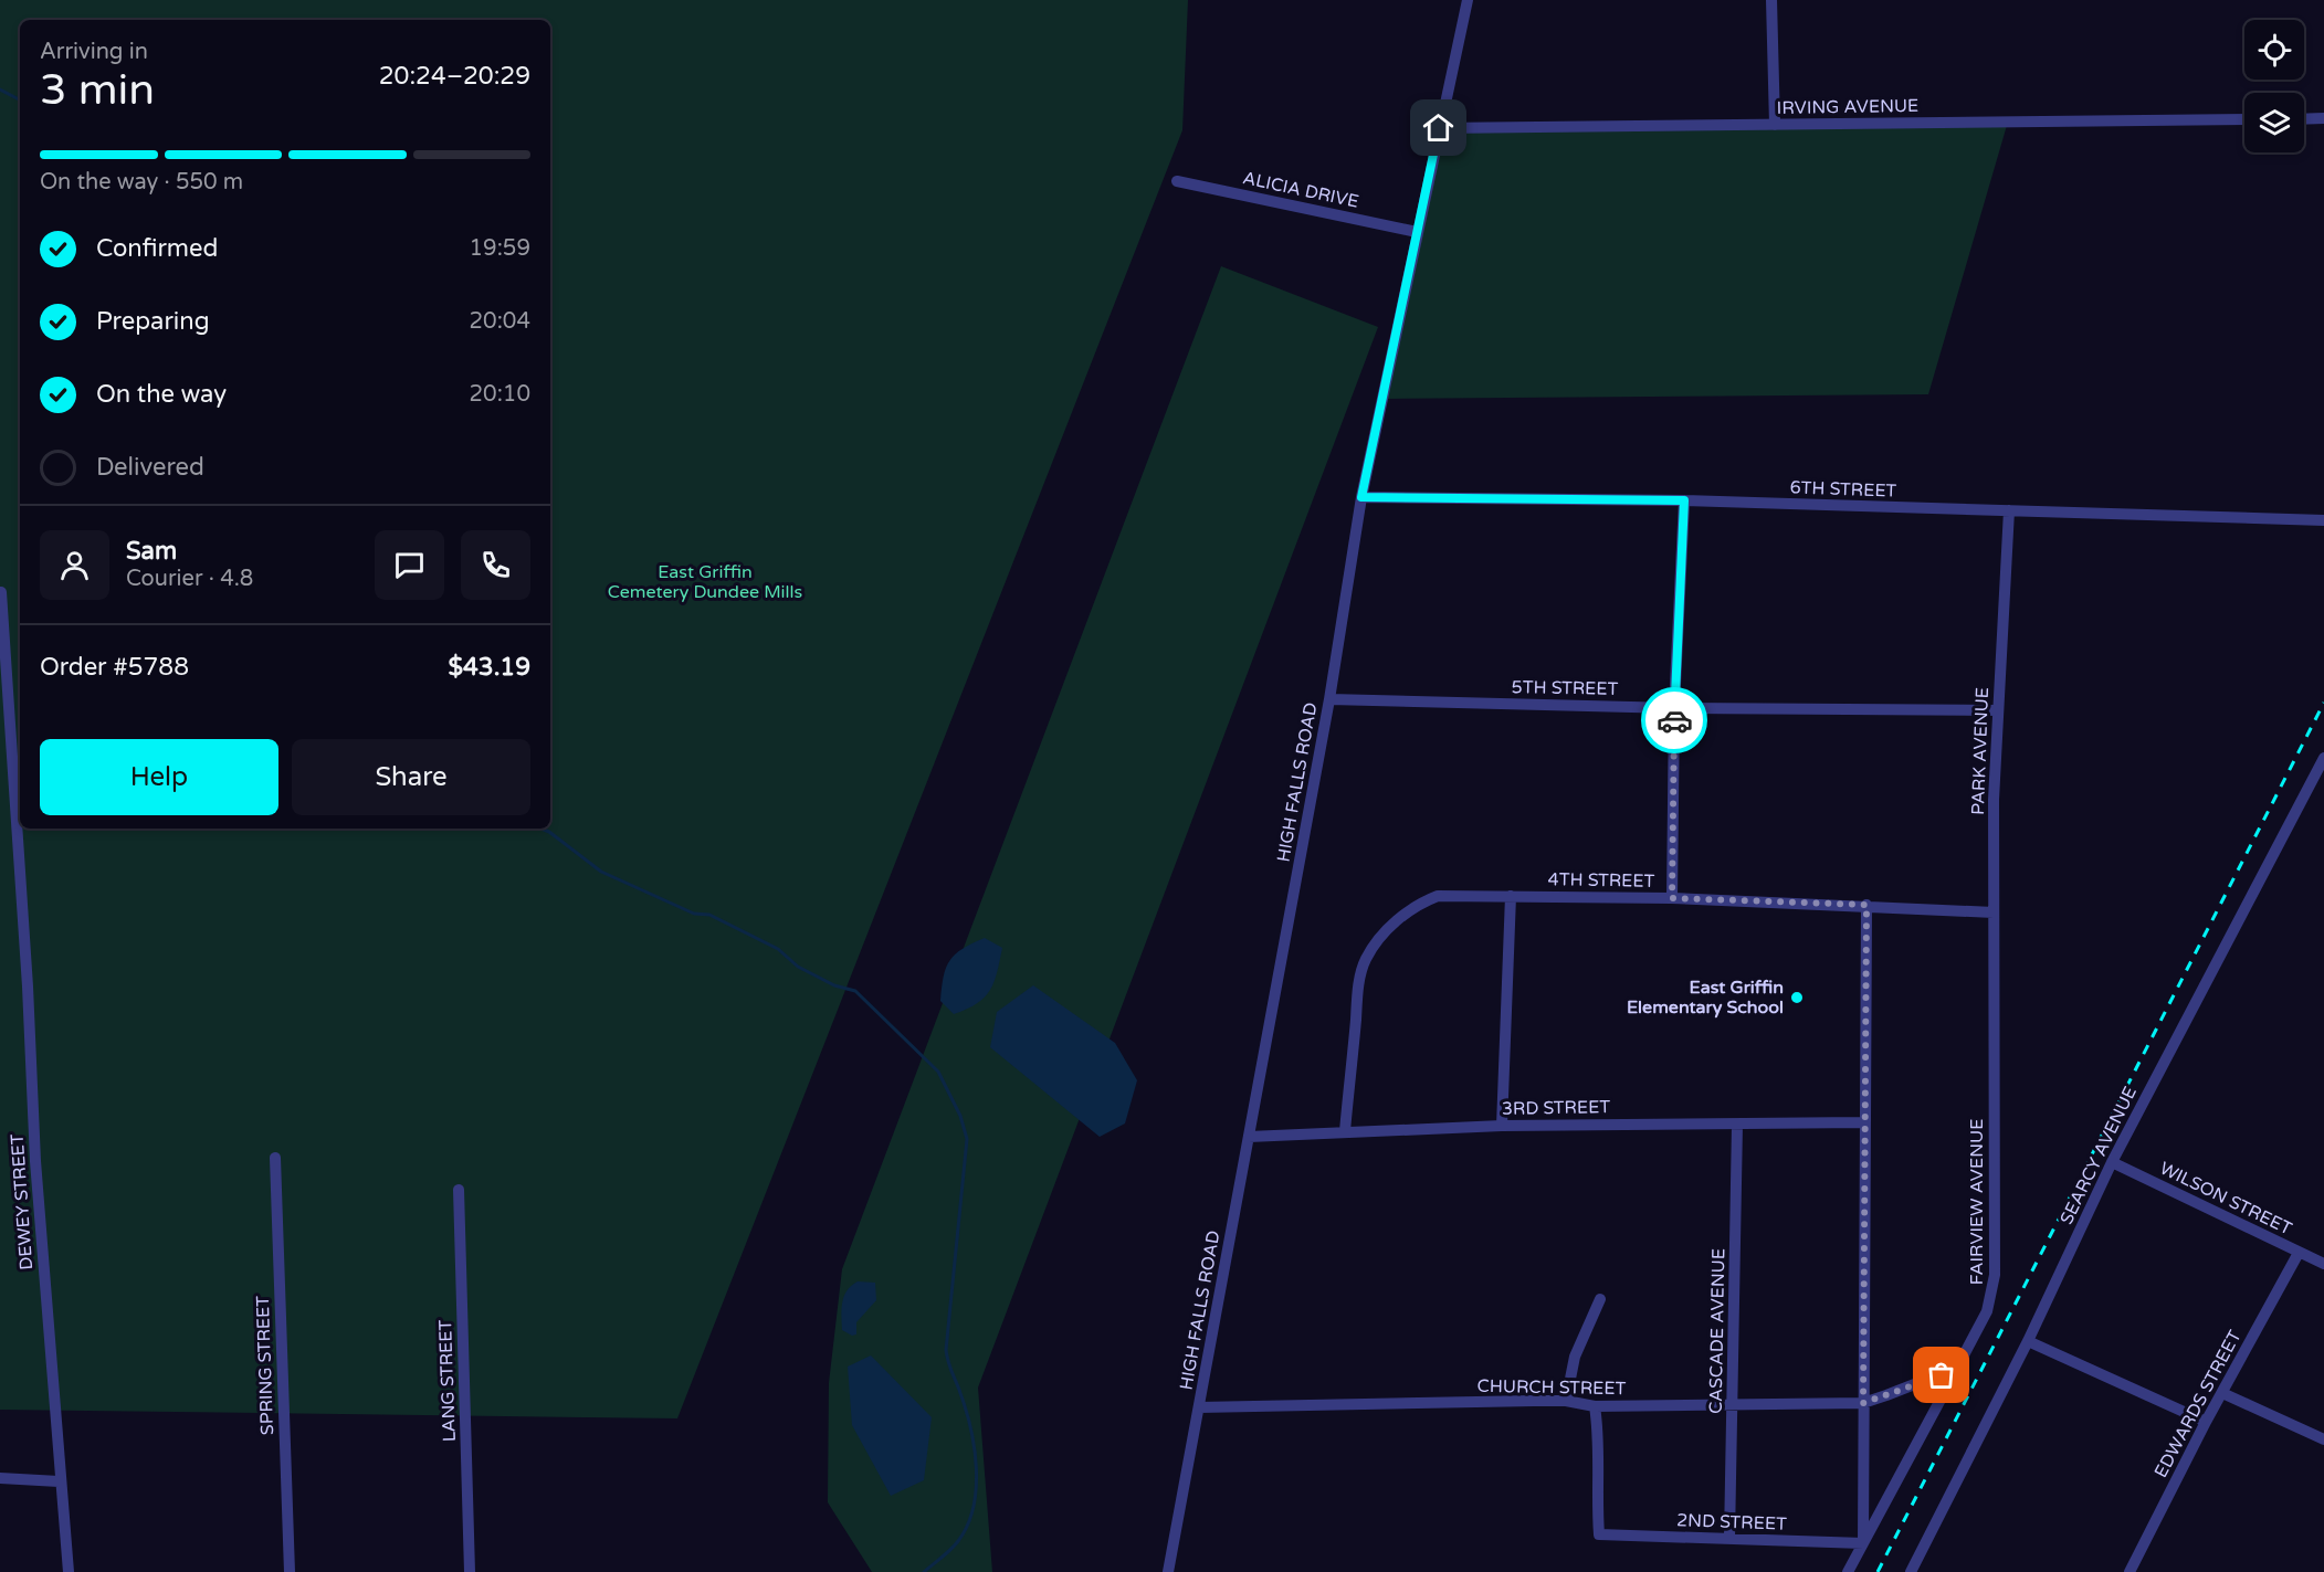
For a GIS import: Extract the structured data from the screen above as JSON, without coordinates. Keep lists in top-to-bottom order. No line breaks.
{"streets":{"street":["IRVING AVENUE","ALICIA DRIVE","6TH STREET","5TH STREET","PARK AVENUE","HIGH FALLS ROAD","4TH STREET","3RD STREET","SEARCY AVENUE","WILSON STREET","DEWEY STREET","FAIRVIEW AVENUE","CASCADE AVENUE","SPRING STREET","LANG STREET","CHURCH STREET","EDWARDS STREET","2ND STREET"]},"crossings":[["IRVING AVENUE","HIGH FALLS ROAD"],["ALICIA DRIVE","HIGH FALLS ROAD"],["6TH STREET","PARK AVENUE"],["6TH STREET","HIGH FALLS ROAD"],["5TH STREET","PARK AVENUE"],["5TH STREET","HIGH FALLS ROAD"],["PARK AVENUE","4TH STREET"],["PARK AVENUE","FAIRVIEW AVENUE"],["HIGH FALLS ROAD","3RD STREET"],["HIGH FALLS ROAD","CHURCH STREET"],["4TH STREET","3RD STREET"],["3RD STREET","CASCADE AVENUE"],["SEARCY AVENUE","WILSON STREET"],["WILSON STREET","EDWARDS STREET"],["FAIRVIEW AVENUE","2ND STREET"],["CASCADE AVENUE","CHURCH STREET"],["CASCADE AVENUE","2ND STREET"],["CHURCH STREET","2ND STREET"]],"parks":["East Griffin Cemetery Dundee Mills"],"places":["East Griffin Elementary School"],"page":{"heading":["3 min","Arriving in","20:24–20:29"],"panel":["Sam","Courier · 4.8","Order #5788","$43.19"],"bar":"On the way · 550 m","list":[["Confirmed","19:59"],["Preparing","20:04"],["On the way","20:10"],"Delivered"],"buttons":["Help","Share"]}}
